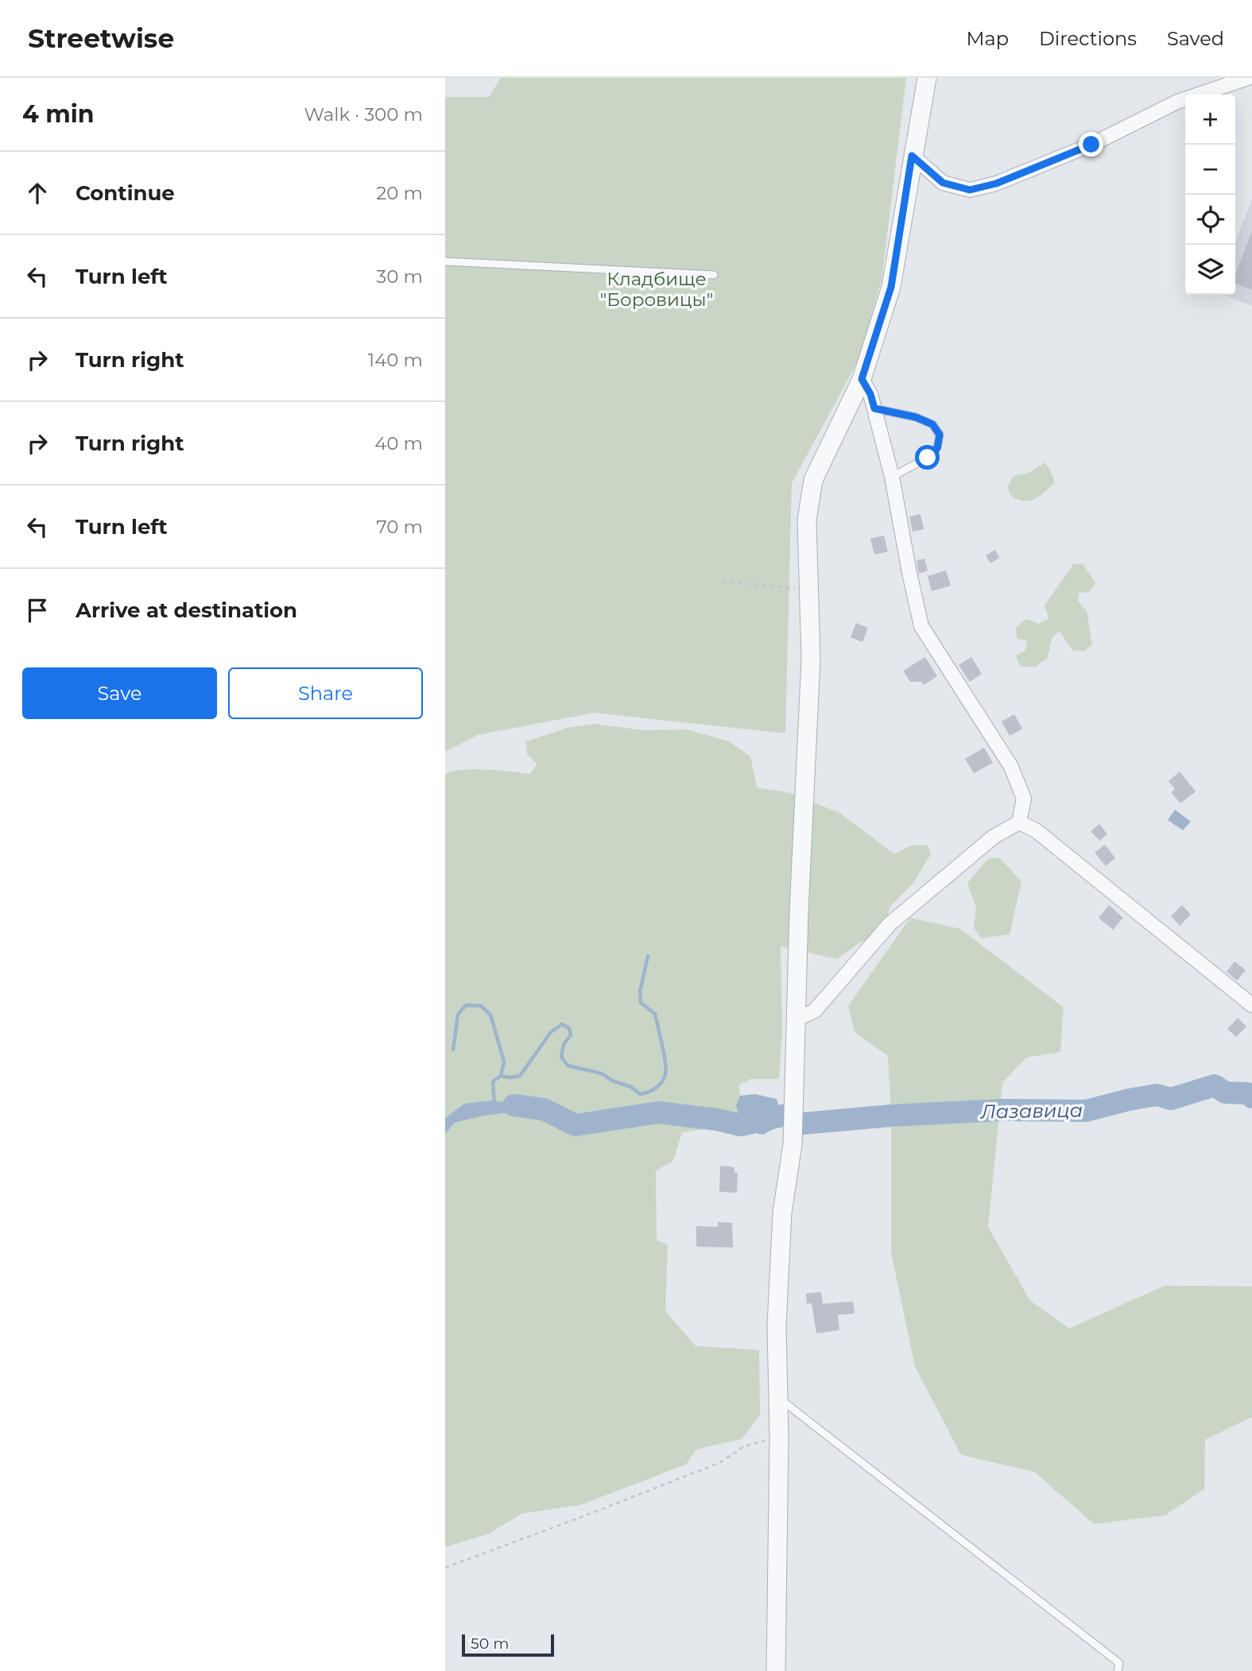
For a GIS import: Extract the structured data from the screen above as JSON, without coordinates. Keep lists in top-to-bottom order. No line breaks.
{"water":["Лазавица"],"parks":["Кладбище \"Боровицы\""],"scale_bar":"50 m","page":{"header":"Streetwise","nav":["Map","Directions","Saved"],"heading":["4 min","Walk · 300 m"],"map_buttons":["+","−"],"list":[["Continue","20 m"],["Turn left","30 m"],["Turn right","140 m"],["Turn right","40 m"],["Turn left","70 m"],"Arrive at destination"],"buttons":["Save","Share"],"scale":"50 m"}}
